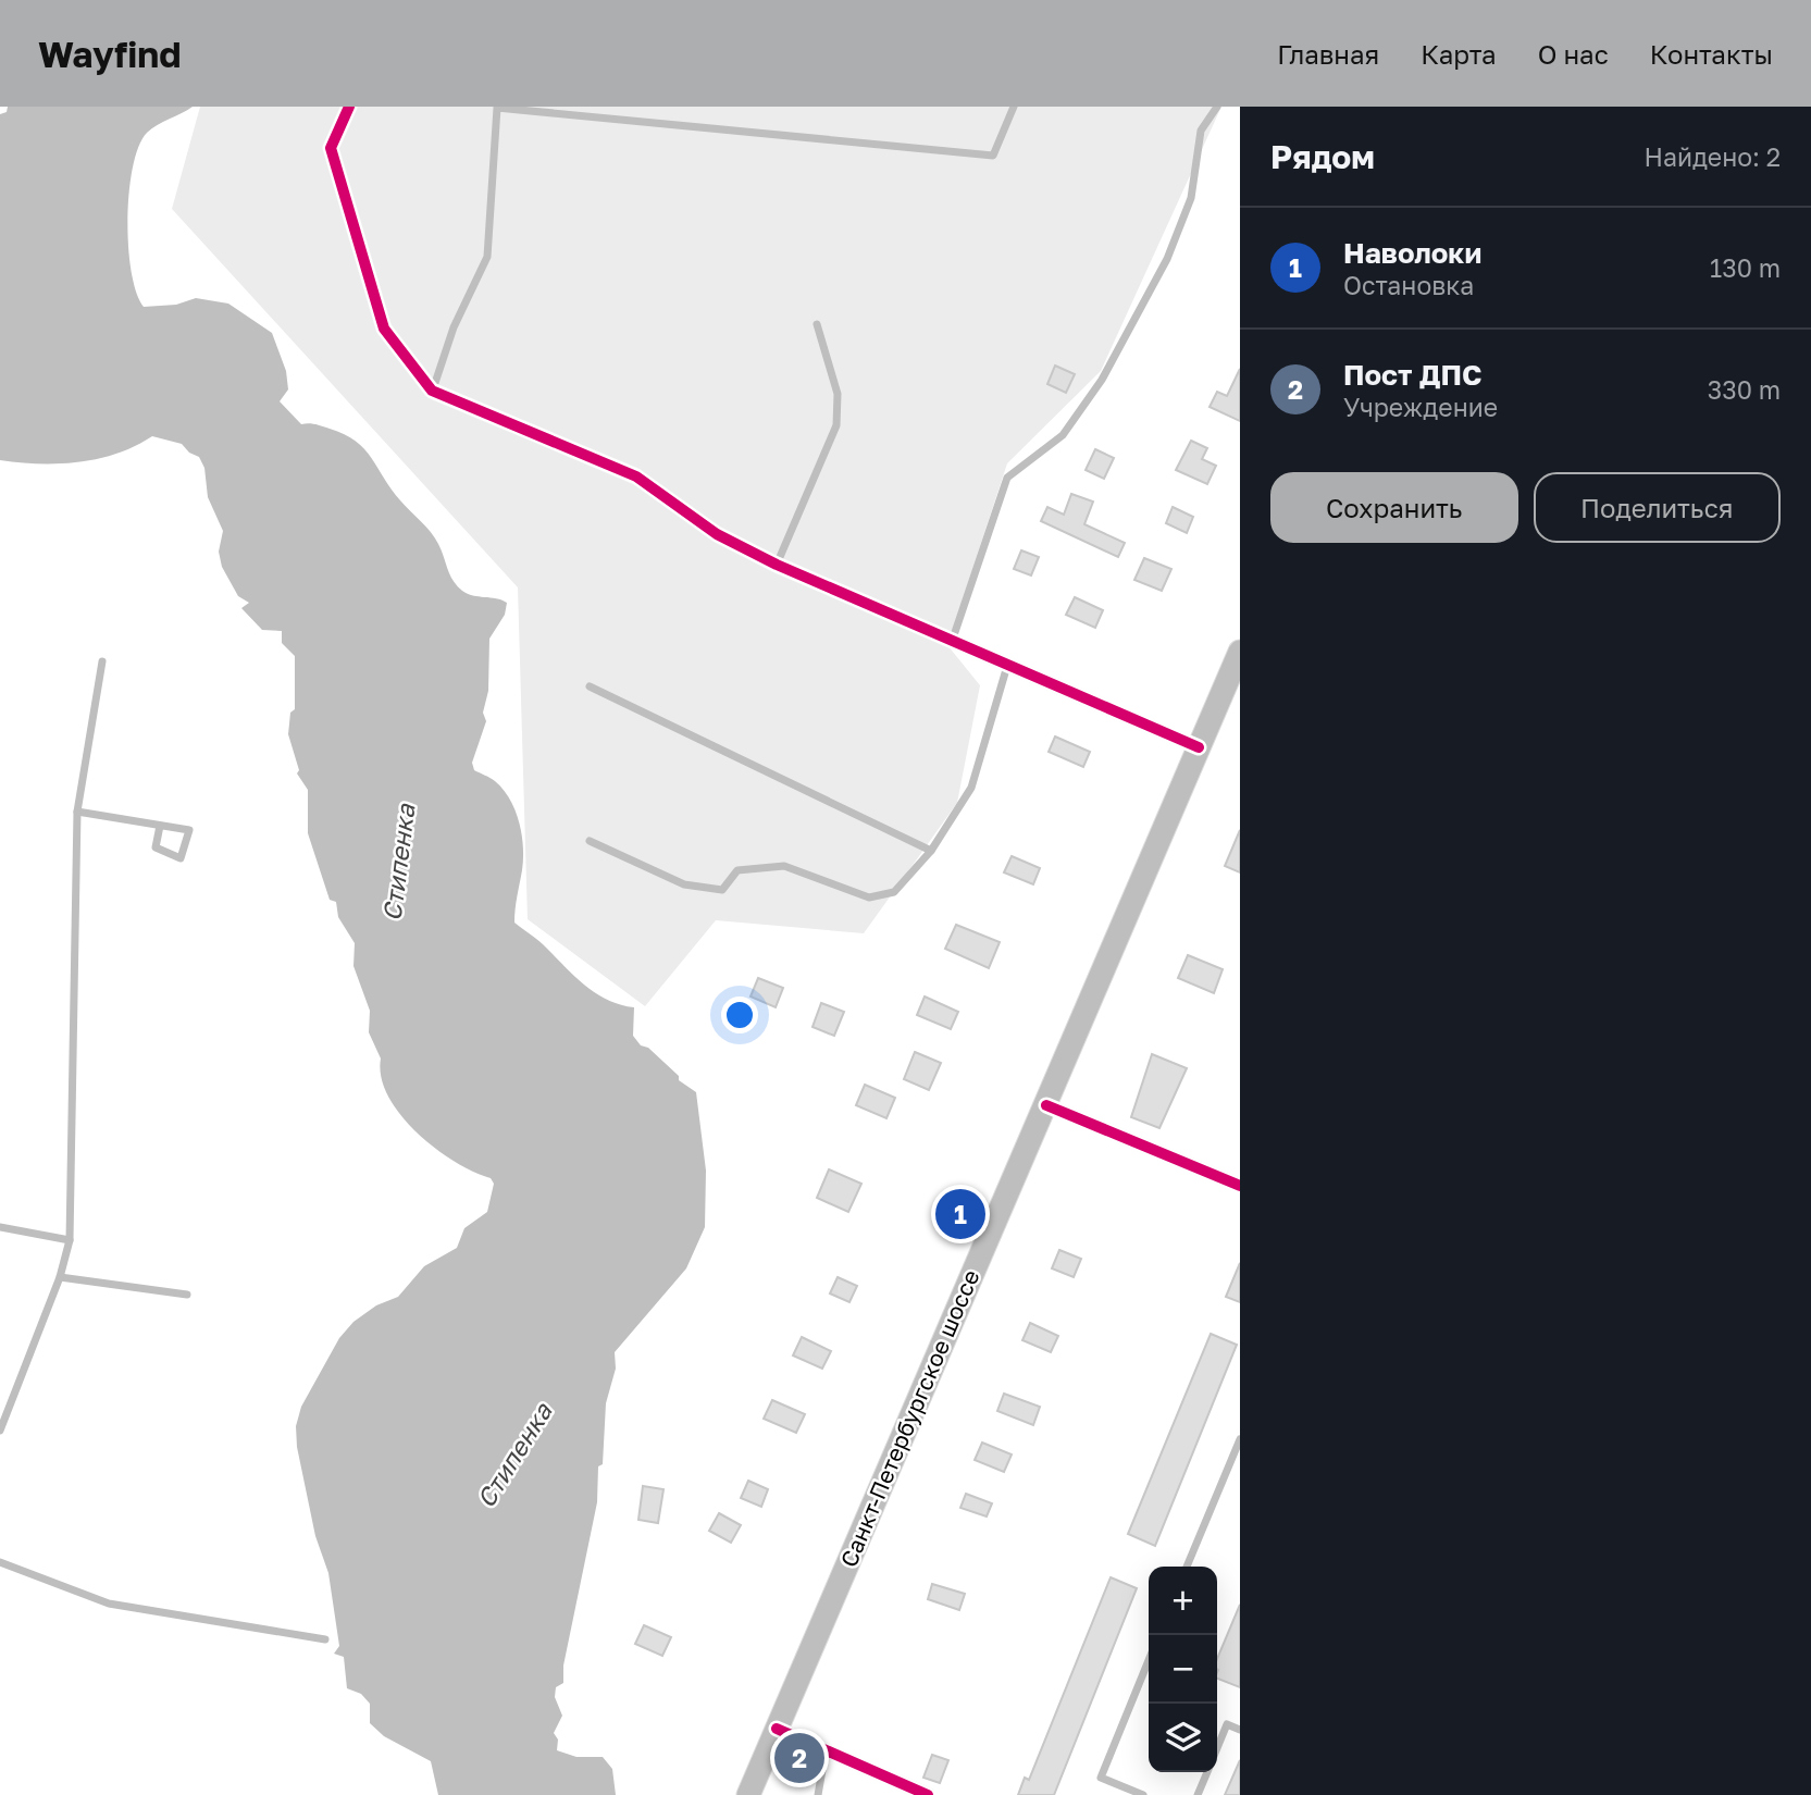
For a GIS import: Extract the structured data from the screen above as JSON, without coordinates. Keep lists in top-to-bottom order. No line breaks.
{"streets":{"main road":["Санкт-Петербургское шоссе"]},"water":["Стипенка"],"page":{"header":"Wayfind","nav":["Главная","Карта","О нас","Контакты"],"heading":["Рядом","Найдено: 2"],"list":[{"mark":"1","name":"Наволоки","note":"Остановка","value":"130 m"},{"mark":"2","name":"Пост ДПС","note":"Учреждение","value":"330 m"}],"buttons":["Сохранить","Поделиться"],"pins":["1","2"],"map_buttons":["+","−"]}}
